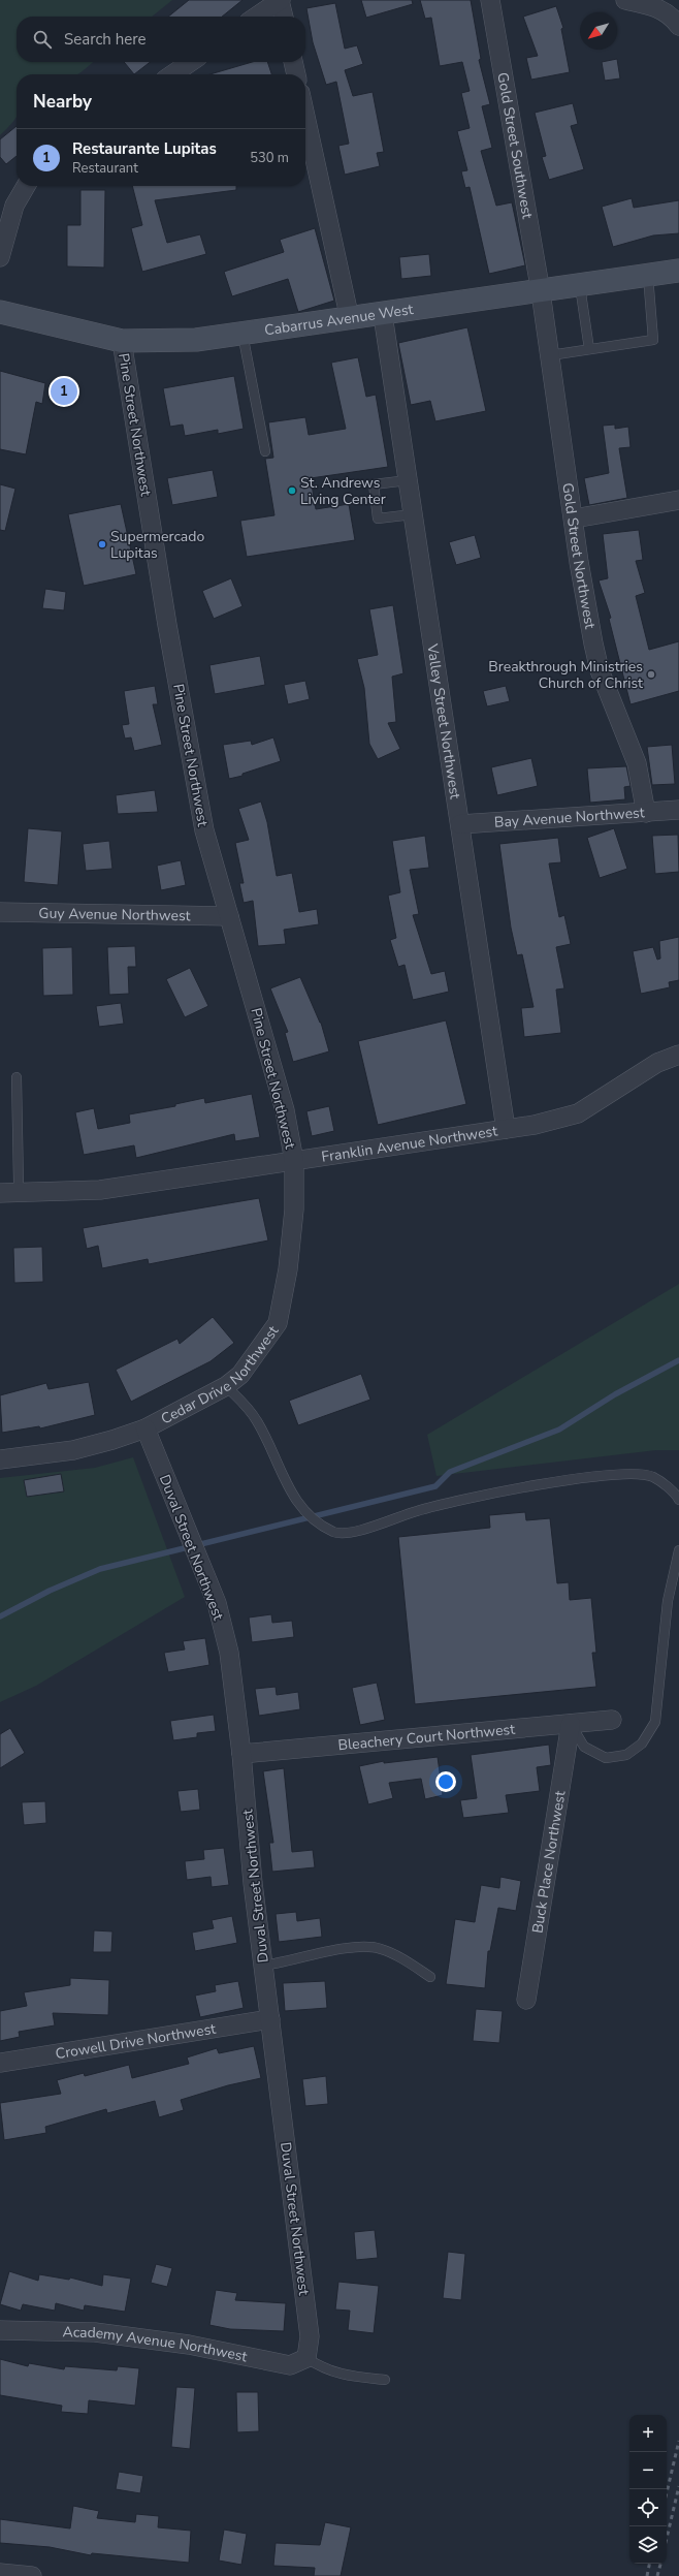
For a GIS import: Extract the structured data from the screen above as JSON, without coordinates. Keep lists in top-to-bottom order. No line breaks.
{"streets":{"main road":["Cabarrus Avenue West"],"street":["Gold Street Southwest","Pine Street Northwest","Gold Street Northwest","Valley Street Northwest","Bay Avenue Northwest","Guy Avenue Northwest","Franklin Avenue Northwest","Cedar Drive Northwest","Duval Street Northwest","Bleachery Court Northwest","Buck Place Northwest","Crowell Drive Northwest","Academy Avenue Northwest"]},"crossings":[["Gold Street Southwest","Cabarrus Avenue West"],["Gold Street Southwest","Gold Street Northwest"],["Cabarrus Avenue West","Pine Street Northwest"],["Cabarrus Avenue West","Gold Street Northwest"],["Cabarrus Avenue West","Valley Street Northwest"],["Pine Street Northwest","Guy Avenue Northwest"],["Pine Street Northwest","Franklin Avenue Northwest"],["Pine Street Northwest","Cedar Drive Northwest"],["Gold Street Northwest","Bay Avenue Northwest"],["Valley Street Northwest","Bay Avenue Northwest"],["Valley Street Northwest","Franklin Avenue Northwest"],["Franklin Avenue Northwest","Cedar Drive Northwest"],["Cedar Drive Northwest","Duval Street Northwest"],["Duval Street Northwest","Bleachery Court Northwest"],["Duval Street Northwest","Crowell Drive Northwest"],["Duval Street Northwest","Academy Avenue Northwest"],["Bleachery Court Northwest","Buck Place Northwest"]],"places":["St. Andrews Living Center","Supermercado Lupitas","Breakthrough Ministries Church of Christ"],"north":"bottom left","page":{"search":"Search here","heading":"Nearby","list":[{"mark":"1","name":"Restaurante Lupitas","note":"Restaurant","value":"530 m"}],"pins":"1","map_buttons":["+","−"]}}
